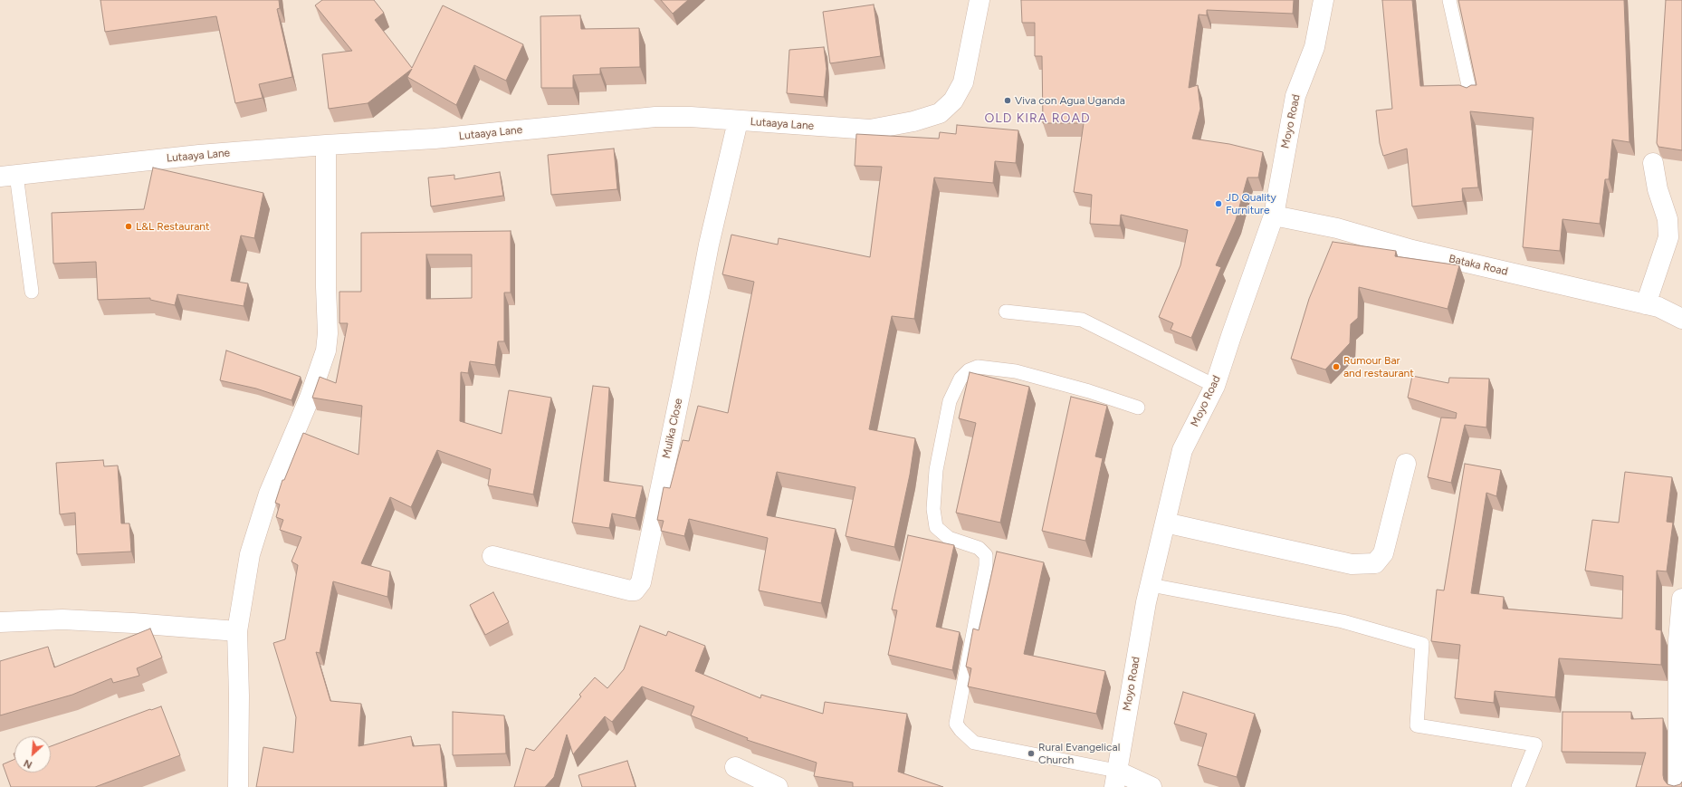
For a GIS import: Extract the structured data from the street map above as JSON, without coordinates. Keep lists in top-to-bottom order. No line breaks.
{"streets":{"street":["Moyo Road","Lutaaya Lane","Bataka Road","Mulika Close"]},"crossings":[["Moyo Road","Bataka Road"],["Lutaaya Lane","Mulika Close"]],"districts":["OLD KIRA ROAD"],"places":["Viva con Agua Uganda","JD Quality Furniture","L&L Restaurant","Rumour Bar and restaurant","Rural Evangelical Church"],"north":"bottom left"}
